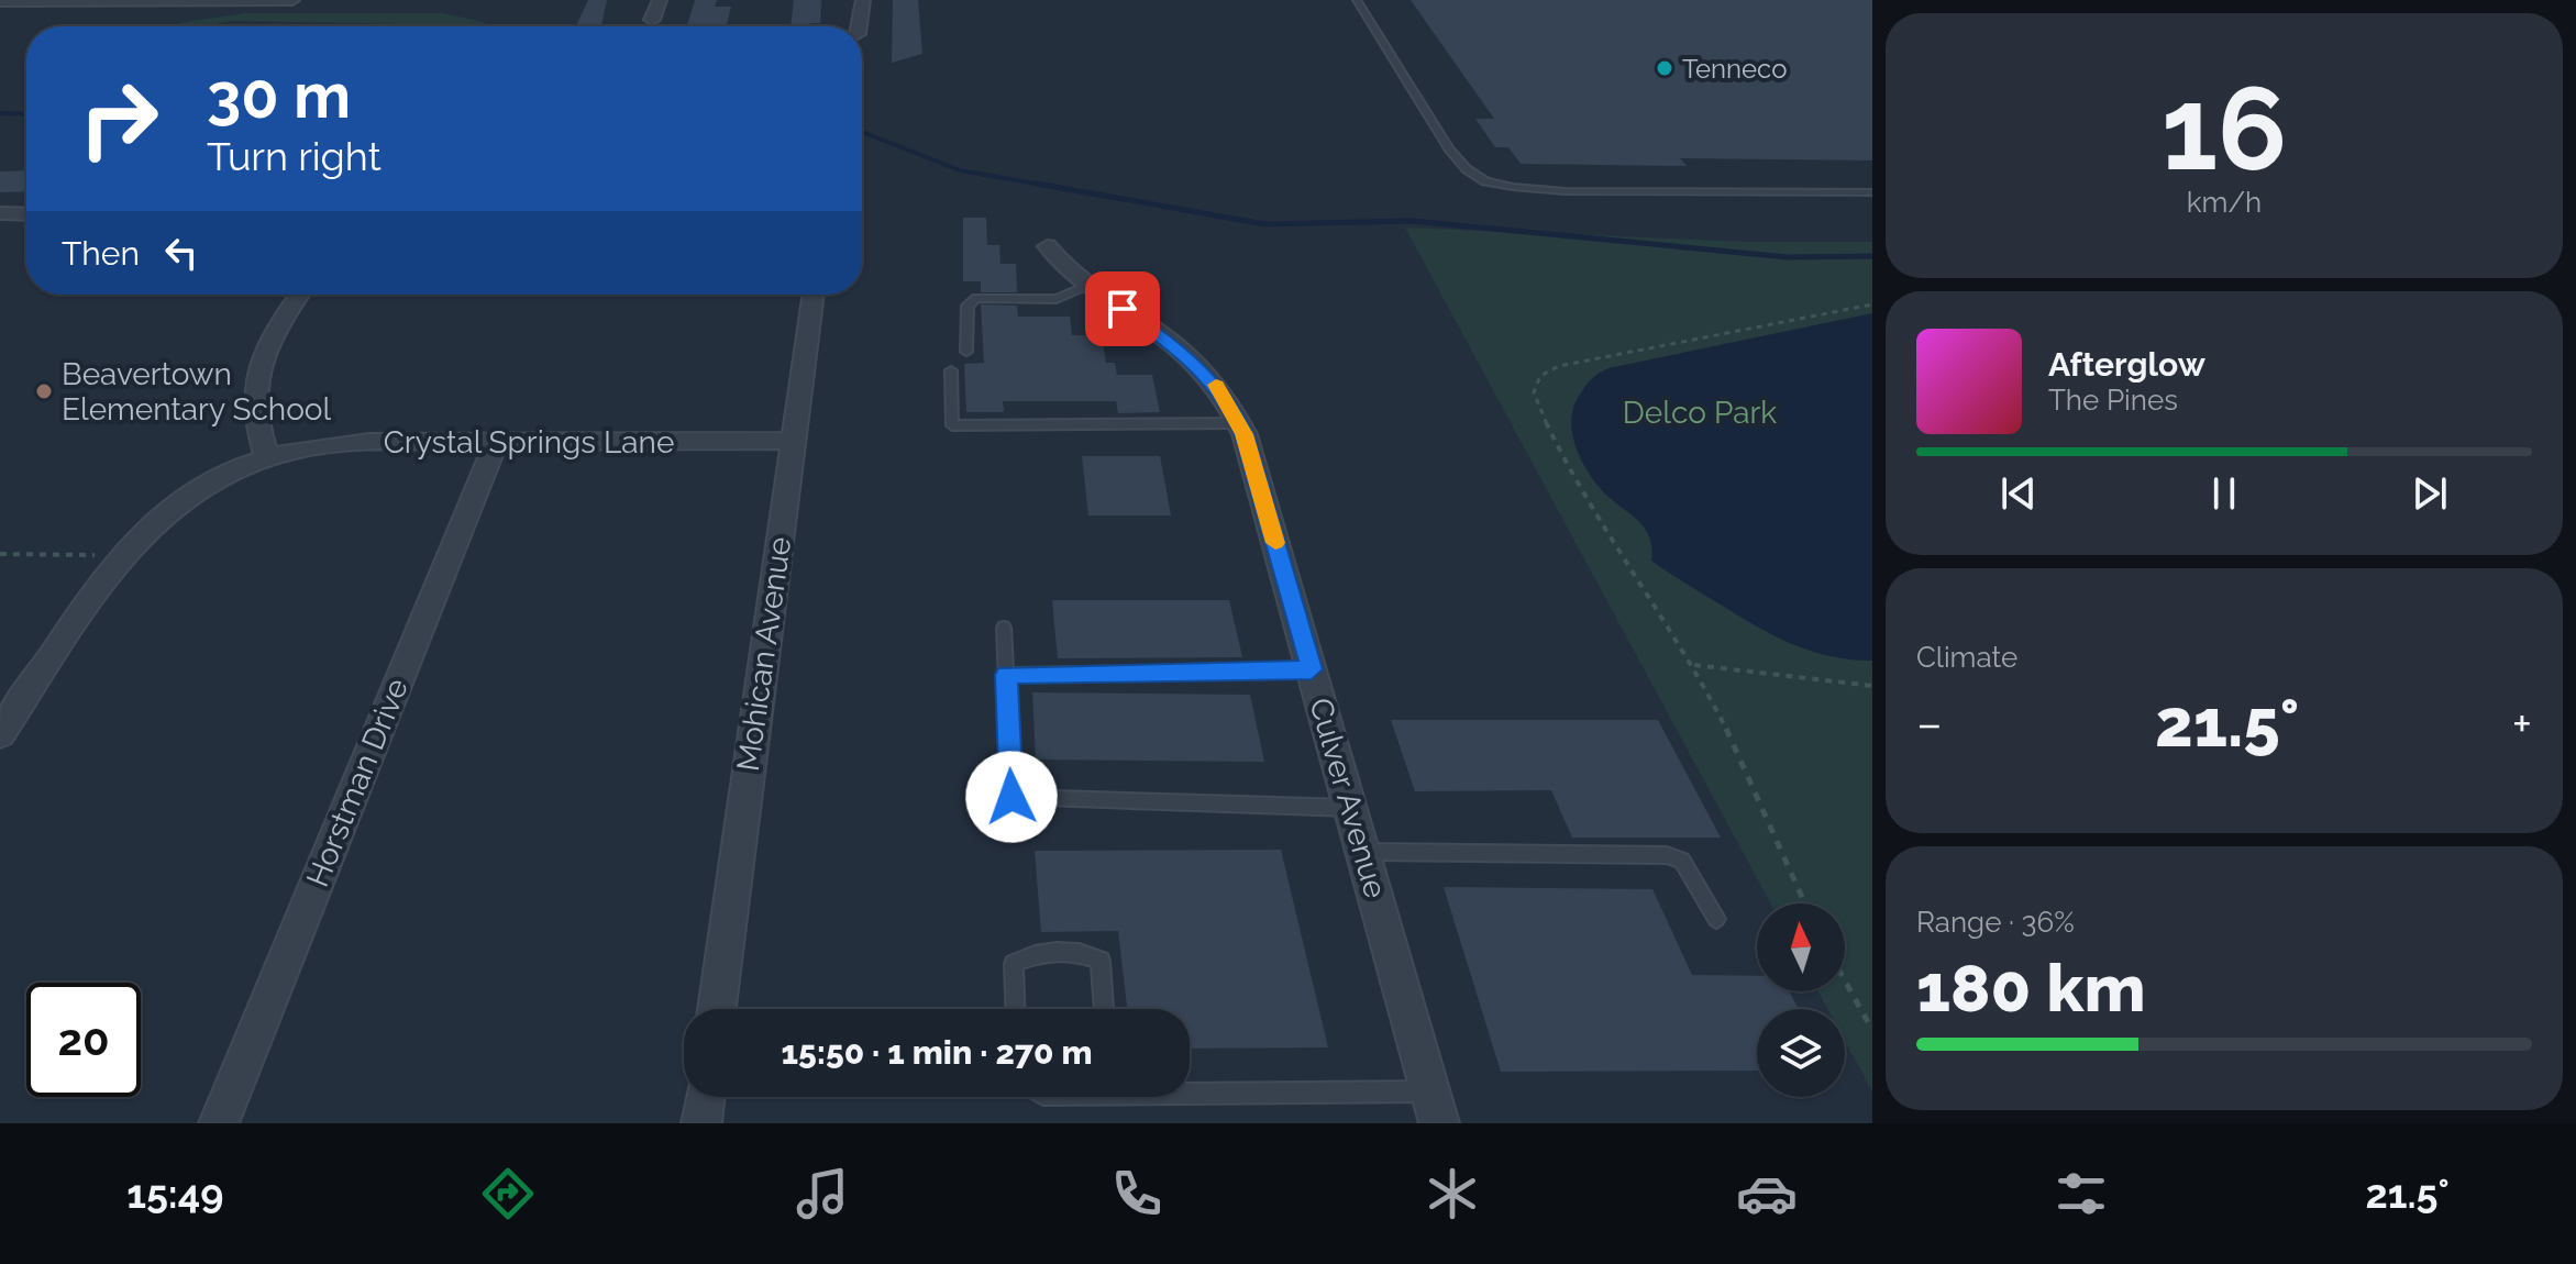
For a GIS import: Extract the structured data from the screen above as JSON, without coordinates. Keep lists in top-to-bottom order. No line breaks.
{"streets":{"street":["Crystal Springs Lane","Mohican Avenue","Horstman Drive","Culver Avenue"]},"crossings":[["Crystal Springs Lane","Mohican Avenue"],["Crystal Springs Lane","Horstman Drive"]],"parks":["Delco Park"],"places":["Tenneco","Beavertown Elementary School"],"north":"top","page":{"tile":[["16","km/h"],"Climate",["Range · 36%","180 km"]],"turn":["30 m","Turn right"],"then":"Then","song":["Afterglow","The Pines"],"heat":["−","21.5°","+"],"limit":"20","trip":"15:50 · 1 min · 270 m","tabs":["15:49","21.5°"]}}
